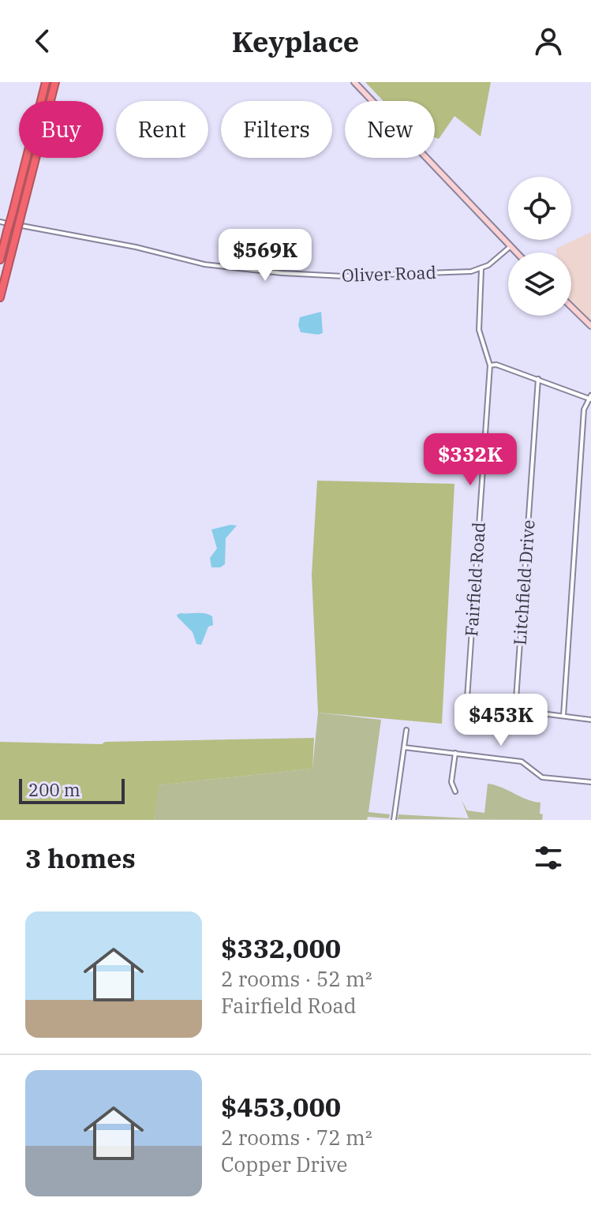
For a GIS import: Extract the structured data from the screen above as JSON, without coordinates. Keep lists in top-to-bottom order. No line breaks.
{"streets":{"street":["Oliver Road","Fairfield Road","Litchfield Drive"]},"crossings":[["Oliver Road","Fairfield Road"],["Fairfield Road","Litchfield Drive"]],"scale_bar":"200 m","page":{"header":"Keyplace","chip":["Buy","Rent","Filters","New"],"price":["$569K","$332K","$453K"],"scale":"200 m","heading":"3 homes","list":[{"name":"$332,000","note":"2 rooms · 52 m² · Fairfield Road"},{"name":"$453,000","note":"2 rooms · 72 m² · Copper Drive"}]}}
